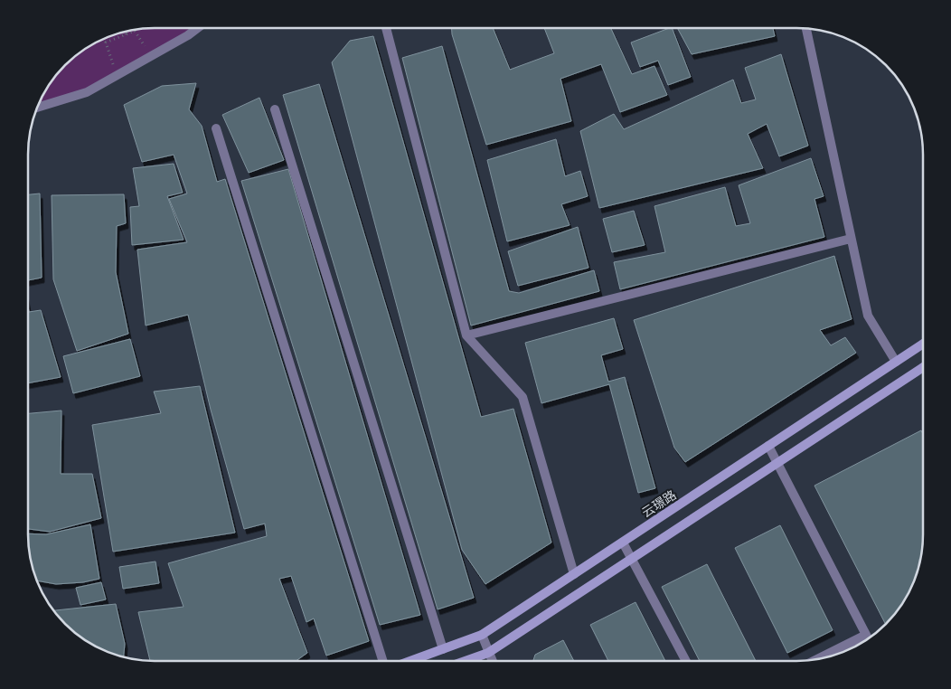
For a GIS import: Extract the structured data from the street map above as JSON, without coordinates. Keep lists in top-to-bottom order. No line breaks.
{"streets":{"street":["云璟路"]}}
